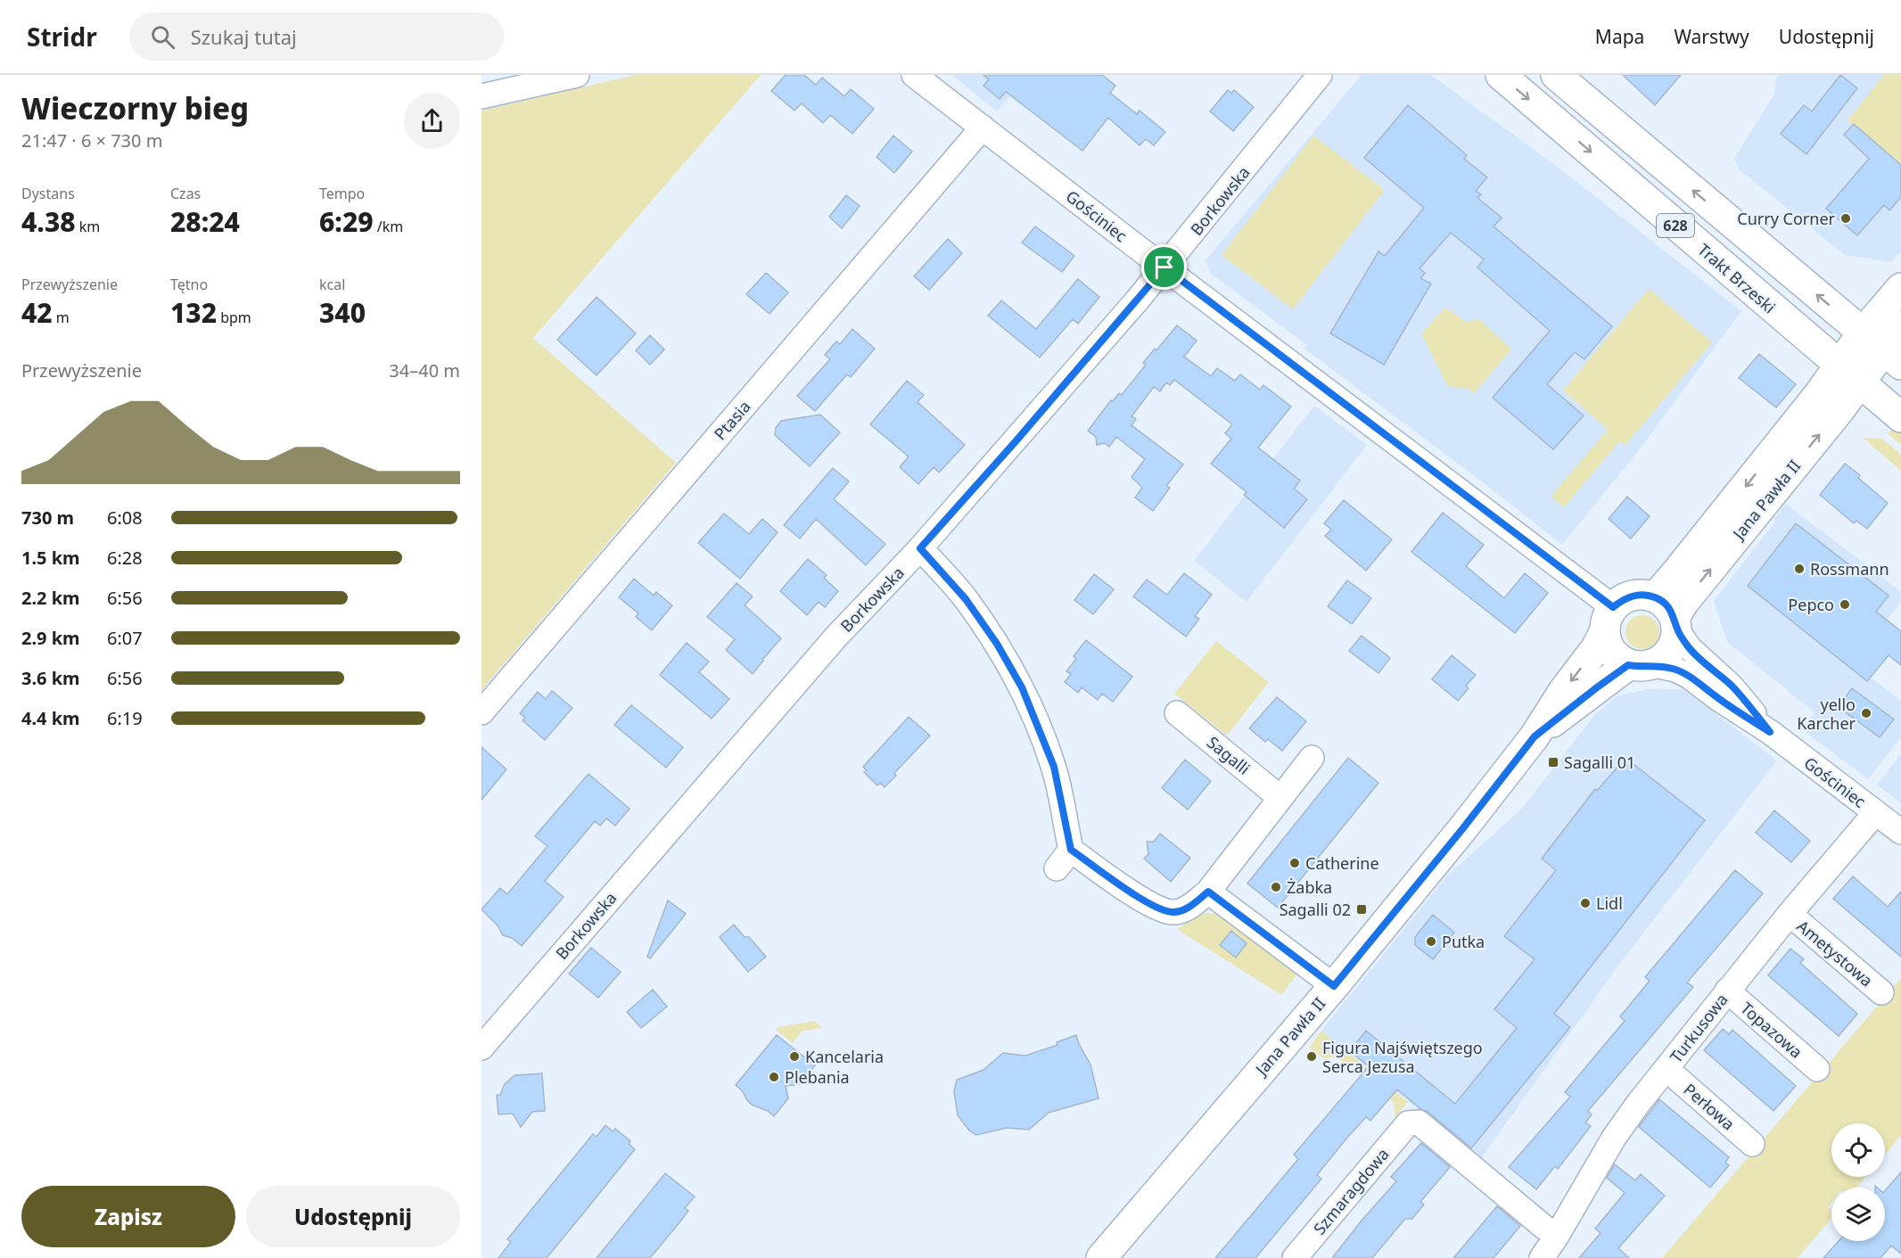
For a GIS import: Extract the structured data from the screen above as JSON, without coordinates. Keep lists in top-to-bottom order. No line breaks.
{"streets":{"street":["Borkowska","Gościniec","628","Trakt Brzeski","Ptasia","Jana Pawła II","Sagalli","Ametystowa","Turkusowa","Topazowa","Perłowa","Szmaragdowa"]},"crossings":[["Borkowska","Gościniec"],["Gościniec","Ptasia"],["Gościniec","Jana Pawła II"],["Gościniec","Turkusowa"],["628","Jana Pawła II"],["Trakt Brzeski","Jana Pawła II"],["Ametystowa","Turkusowa"],["Turkusowa","Topazowa"],["Turkusowa","Perłowa"],["Turkusowa","Szmaragdowa"]],"places":{"other":["Curry Corner","Rossmann","Pepco","yello Karcher","Catherine","Żabka","Lidl","Putka","Kancelaria","Figura Najświętszego Serca Jezusa","Plebania"],"transit":["Sagalli 01","Sagalli 02"]},"page":{"header":"Stridr","search":"Szukaj tutaj","nav":["Mapa","Warstwy","Udostępnij"],"heading":["Wieczorny bieg","21:47 · 6 × 730 m"],"stats":[["Dystans","4.38 km"],["Czas","28:24"],["Tempo","6:29 /km"],["Przewyższenie","42 m"],["Tętno","132 bpm"],["kcal","340"]],"chart":["Przewyższenie","34–40 m"],"list":[{"name":"730 m","note":"6:08"},{"name":"1.5 km","note":"6:28"},{"name":"2.2 km","note":"6:56"},{"name":"2.9 km","note":"6:07"},{"name":"3.6 km","note":"6:56"},{"name":"4.4 km","note":"6:19"}],"buttons":["Zapisz","Udostępnij"]}}
